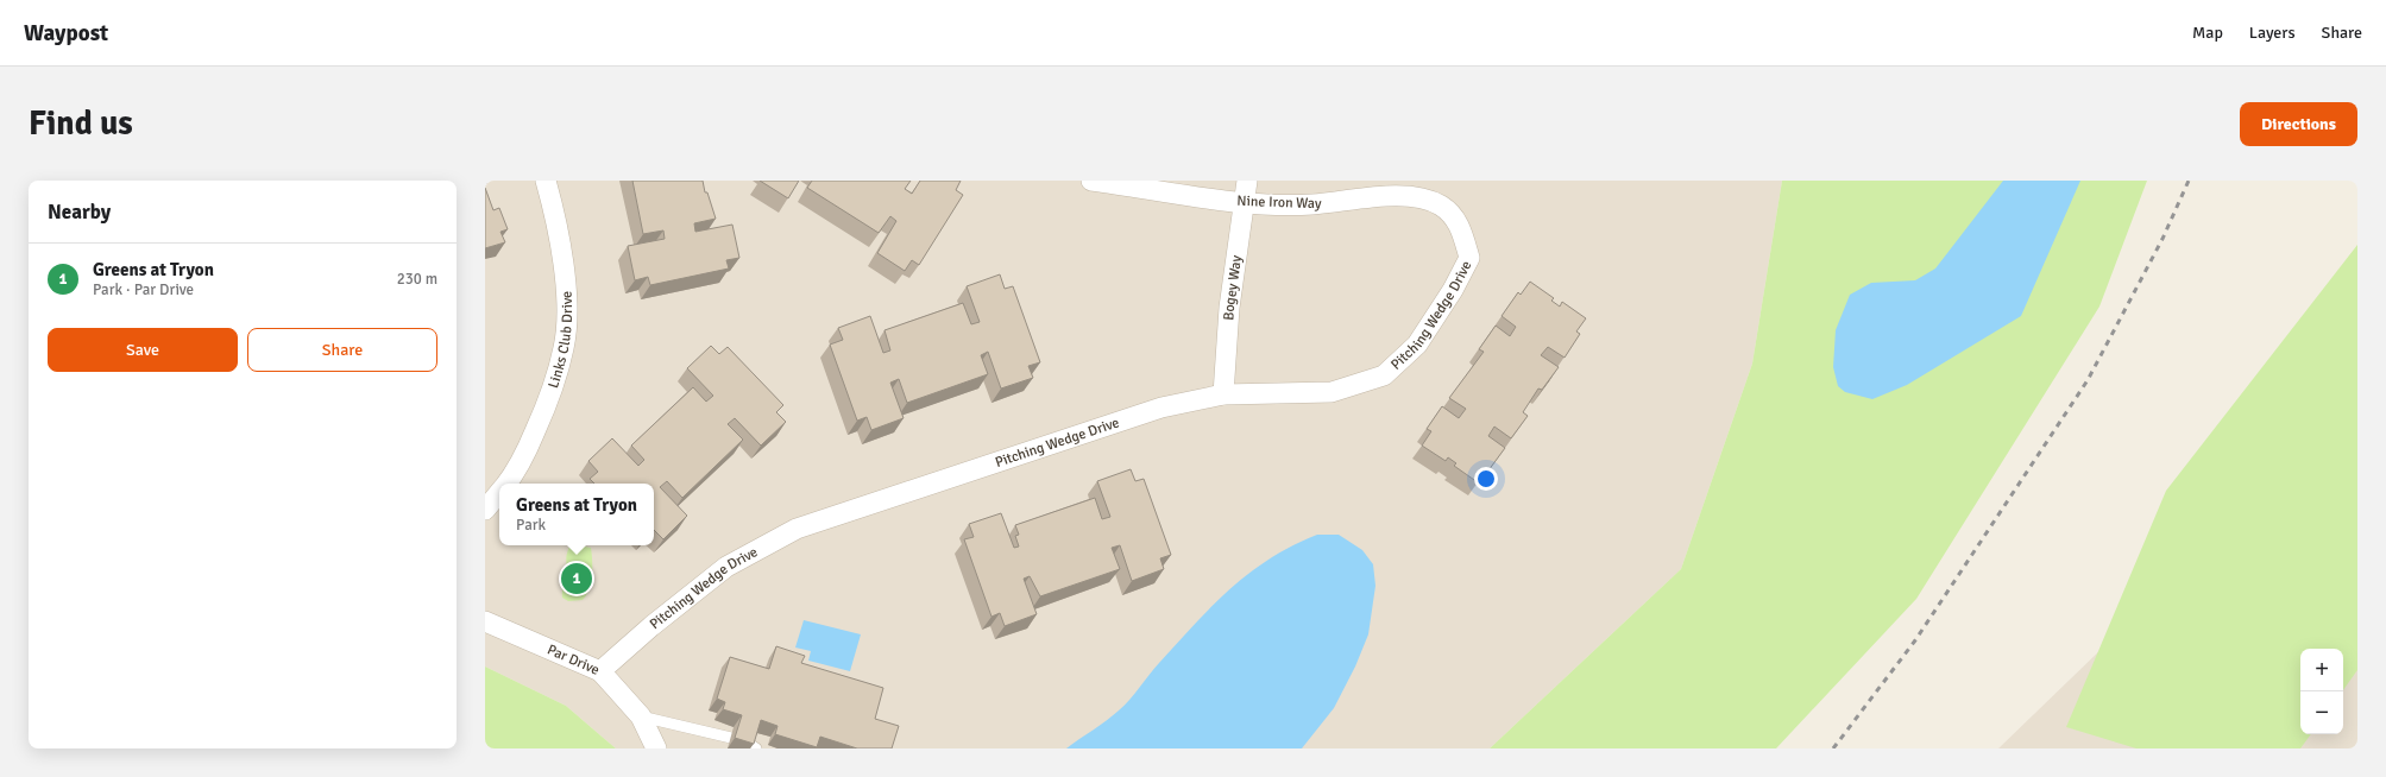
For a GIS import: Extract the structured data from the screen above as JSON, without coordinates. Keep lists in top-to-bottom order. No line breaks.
{"streets":{"street":["Nine Iron Way","Bogey Way","Pitching Wedge Drive","Links Club Drive","Par Drive"]},"crossings":[["Nine Iron Way","Bogey Way"],["Nine Iron Way","Pitching Wedge Drive"],["Bogey Way","Pitching Wedge Drive"],["Pitching Wedge Drive","Par Drive"]],"page":{"header":"Waypost","nav":["Map","Layers","Share"],"buttons":["Directions",["Save","Share"]],"title":"Find us","heading":"Nearby","list":[{"mark":"1","name":"Greens at Tryon","note":"Park · Par Drive","value":"230 m"}],"popup":["Greens at Tryon","Park"],"pins":"1","map_buttons":["+","−"]}}
